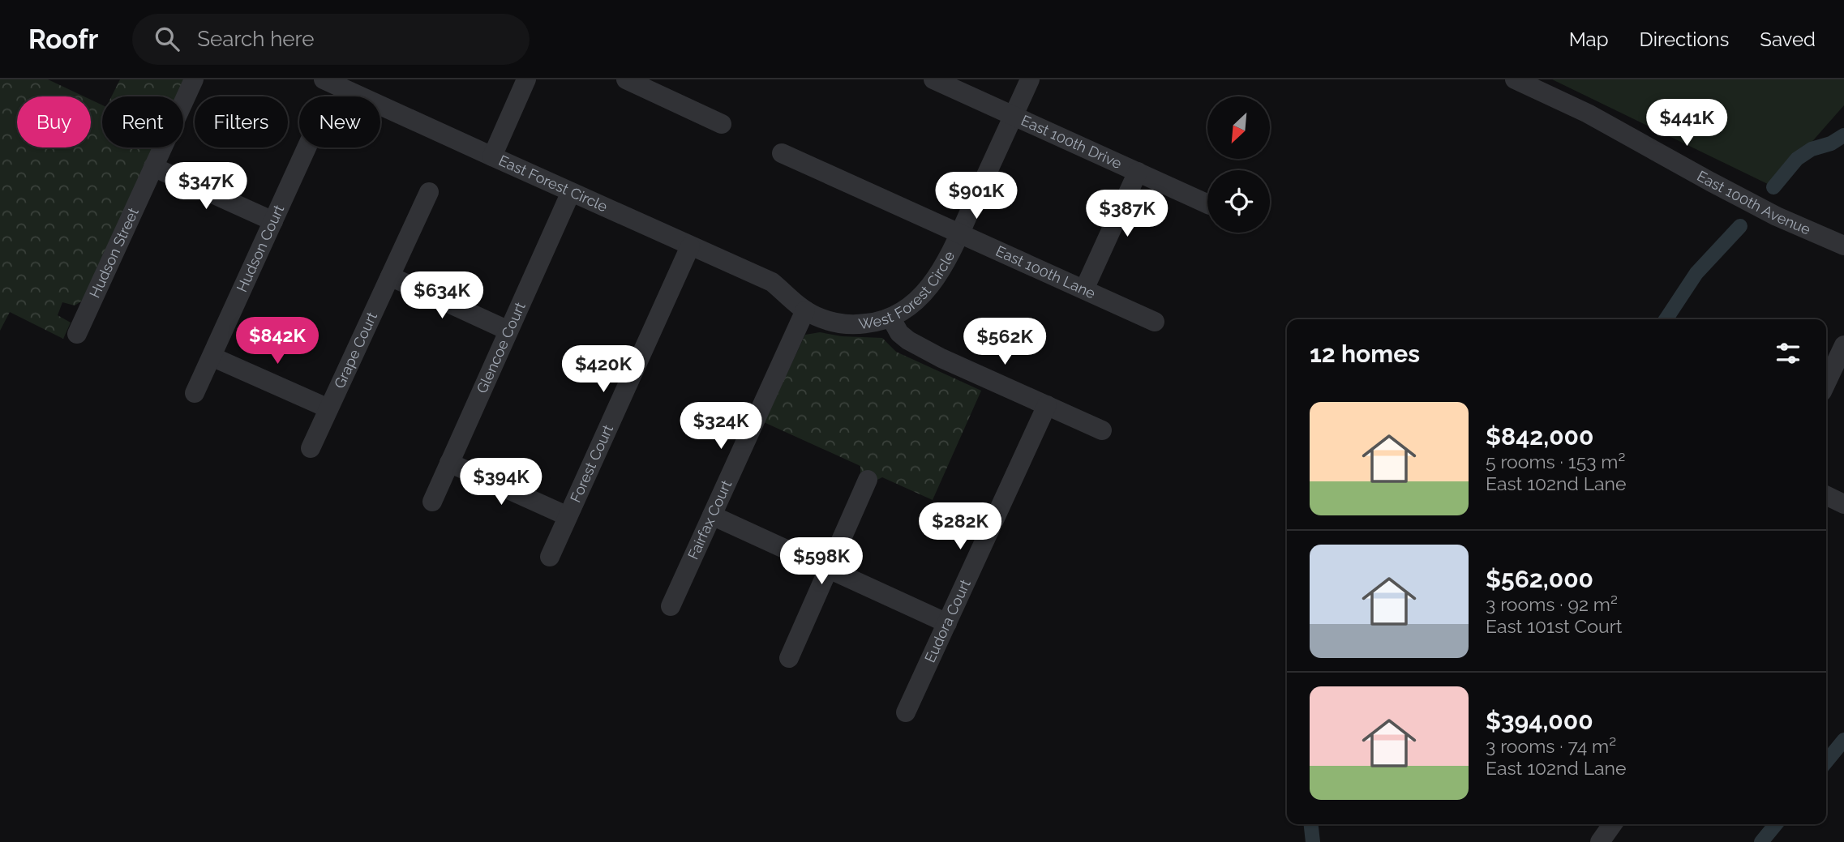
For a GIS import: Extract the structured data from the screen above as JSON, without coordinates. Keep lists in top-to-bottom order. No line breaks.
{"streets":{"street":["East 100th Drive","East Forest Circle","East 100th Avenue","Hudson Court","Hudson Street","East 100th Lane","West Forest Circle","Glencoe Court","Grape Court","Forest Court","Fairfax Court","Eudora Court"]},"crossings":[["East 100th Drive","West Forest Circle"],["East Forest Circle","West Forest Circle"],["East Forest Circle","Glencoe Court"],["East Forest Circle","Forest Court"],["East 100th Lane","West Forest Circle"],["West Forest Circle","Forest Court"],["West Forest Circle","Fairfax Court"]],"north":"bottom left","page":{"header":"Roofr","search":"Search here","nav":["Map","Directions","Saved"],"chip":["Buy","Rent","Filters","New"],"price":["$441K","$347K","$901K","$387K","$634K","$842K","$562K","$420K","$324K","$394K","$282K","$598K"],"heading":"12 homes","list":[{"name":"$842,000","note":"5 rooms · 153 m² · East 102nd Lane"},{"name":"$562,000","note":"3 rooms · 92 m² · East 101st Court"},{"name":"$394,000","note":"3 rooms · 74 m² · East 102nd Lane"}]}}
